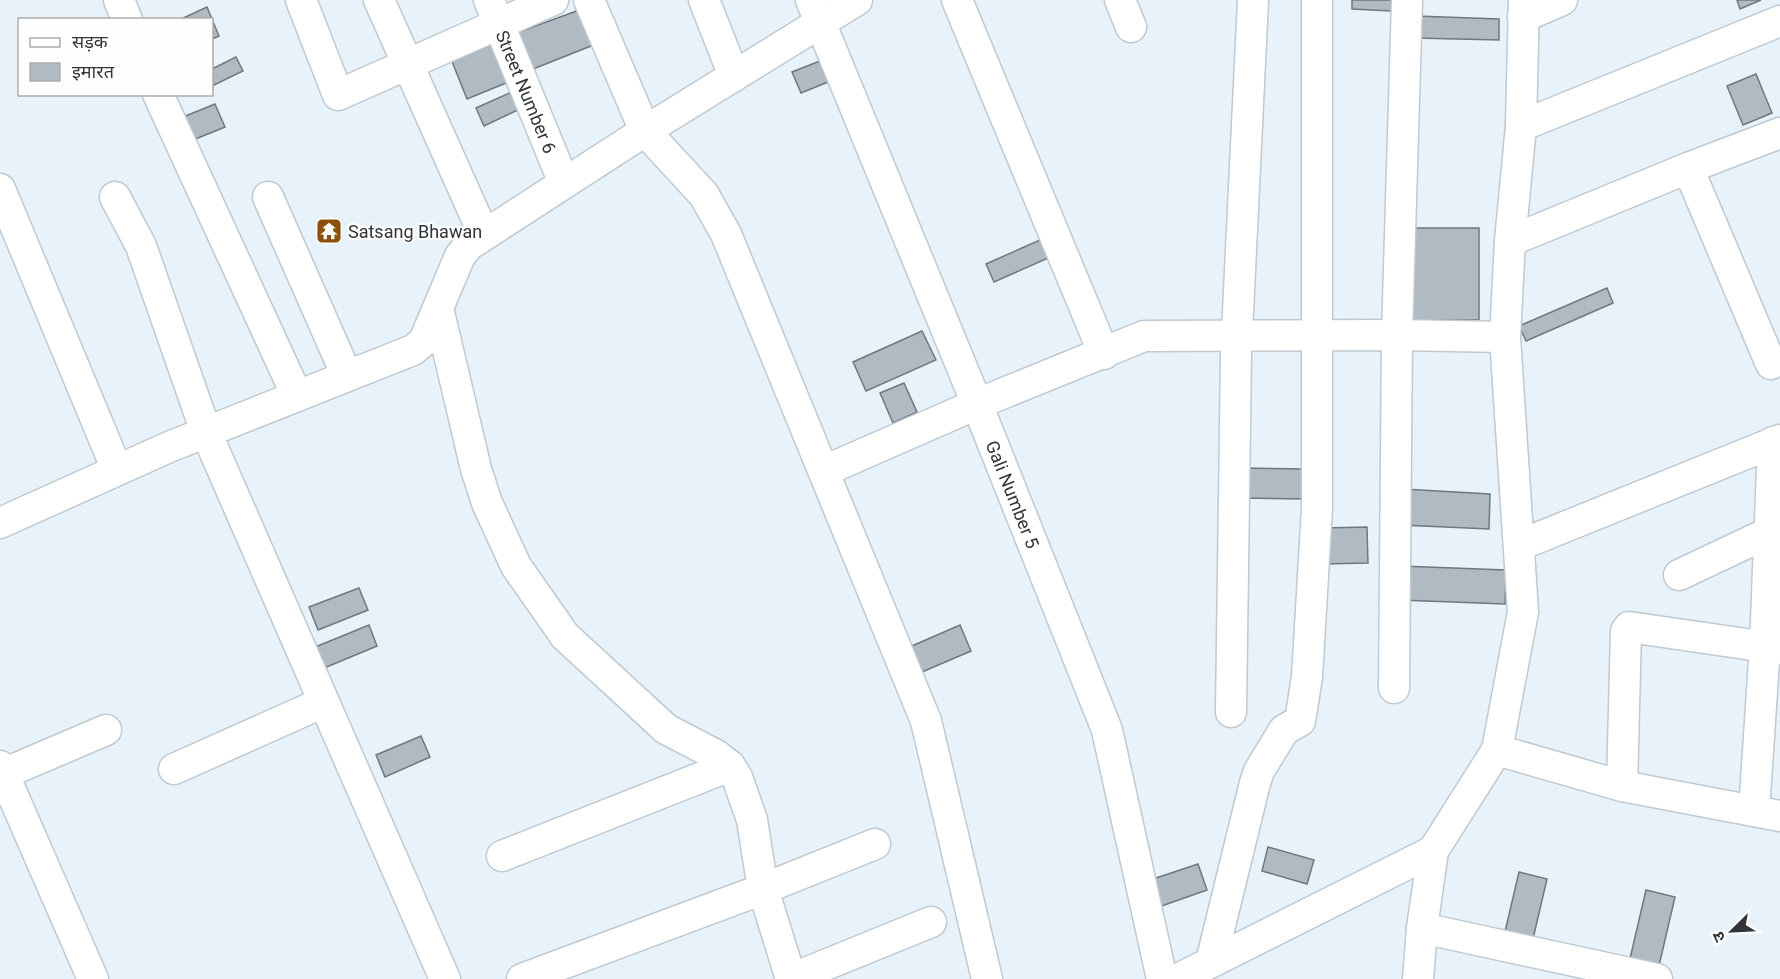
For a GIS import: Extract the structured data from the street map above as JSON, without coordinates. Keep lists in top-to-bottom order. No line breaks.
{"streets":{"street":["Street Number 6","Gali Number 5"]},"places":{"temple":["Satsang Bhawan"]},"legend":["सड़क","इमारत"],"north":"bottom left"}
